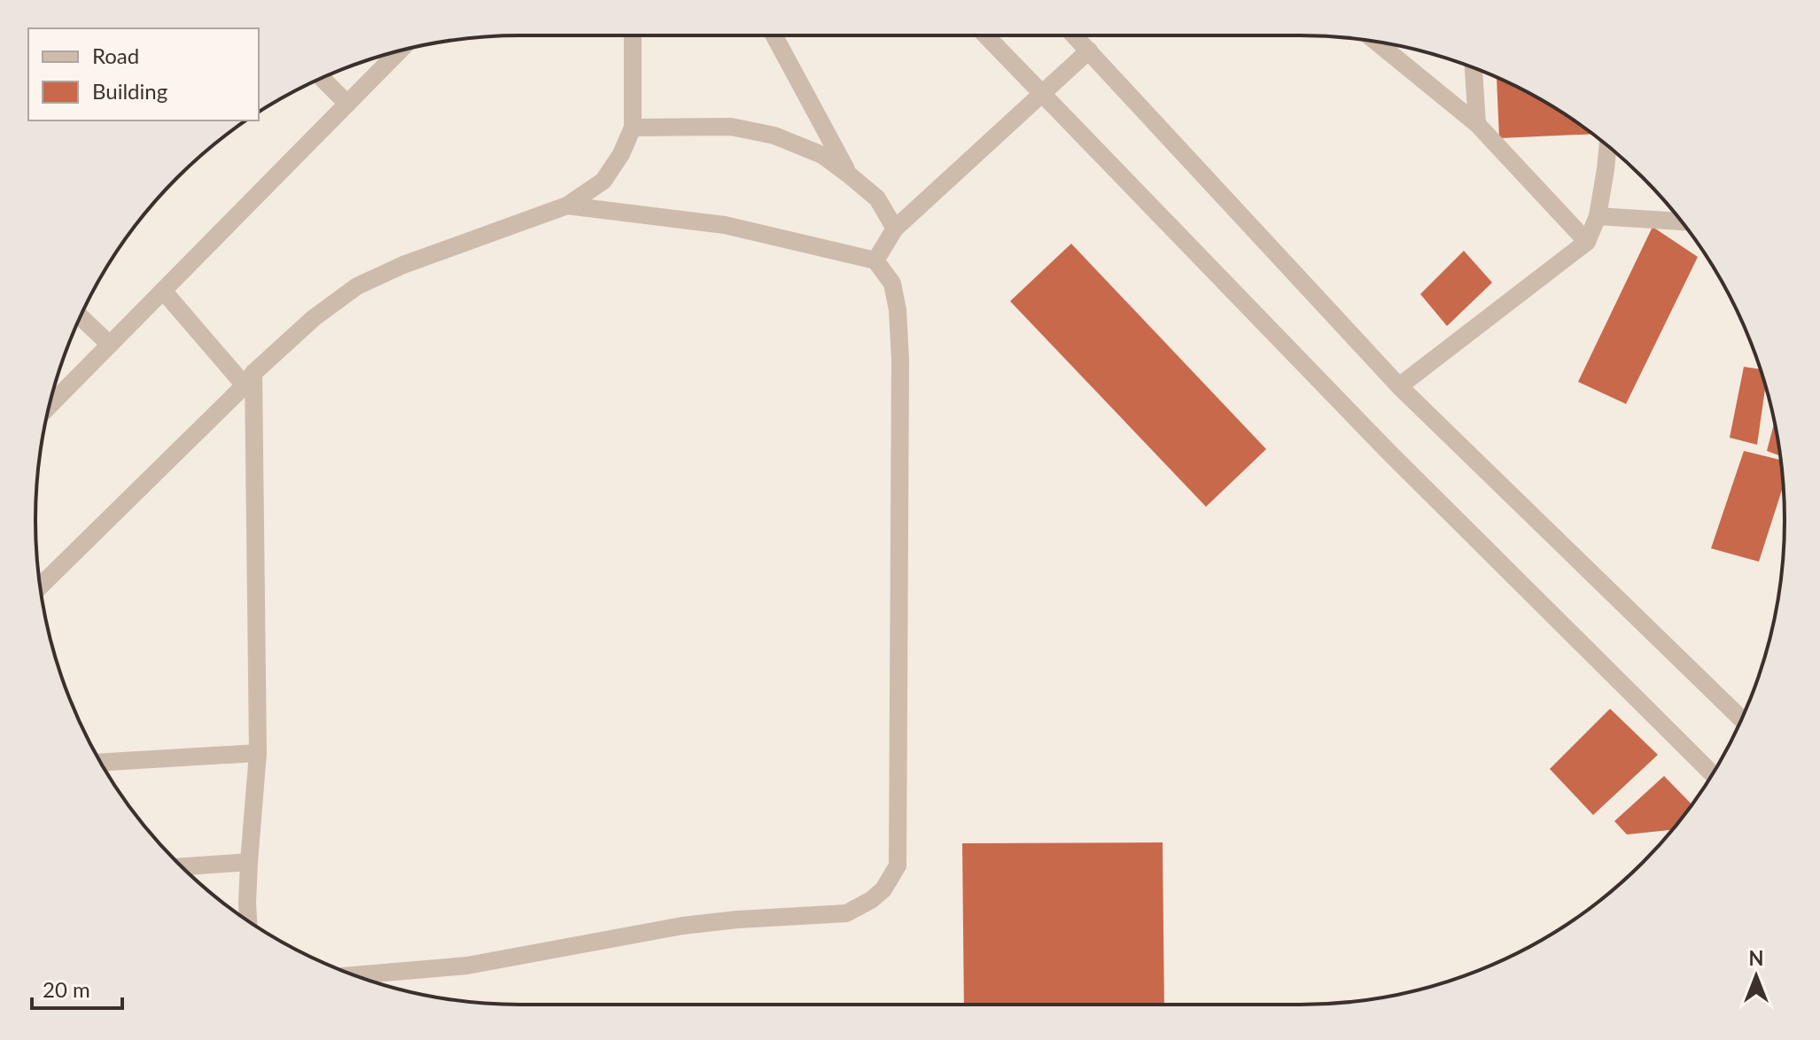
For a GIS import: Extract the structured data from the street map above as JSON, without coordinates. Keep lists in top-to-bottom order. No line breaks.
{"legend":["Road","Building"],"scale_bar":"20 m","north":"top"}
